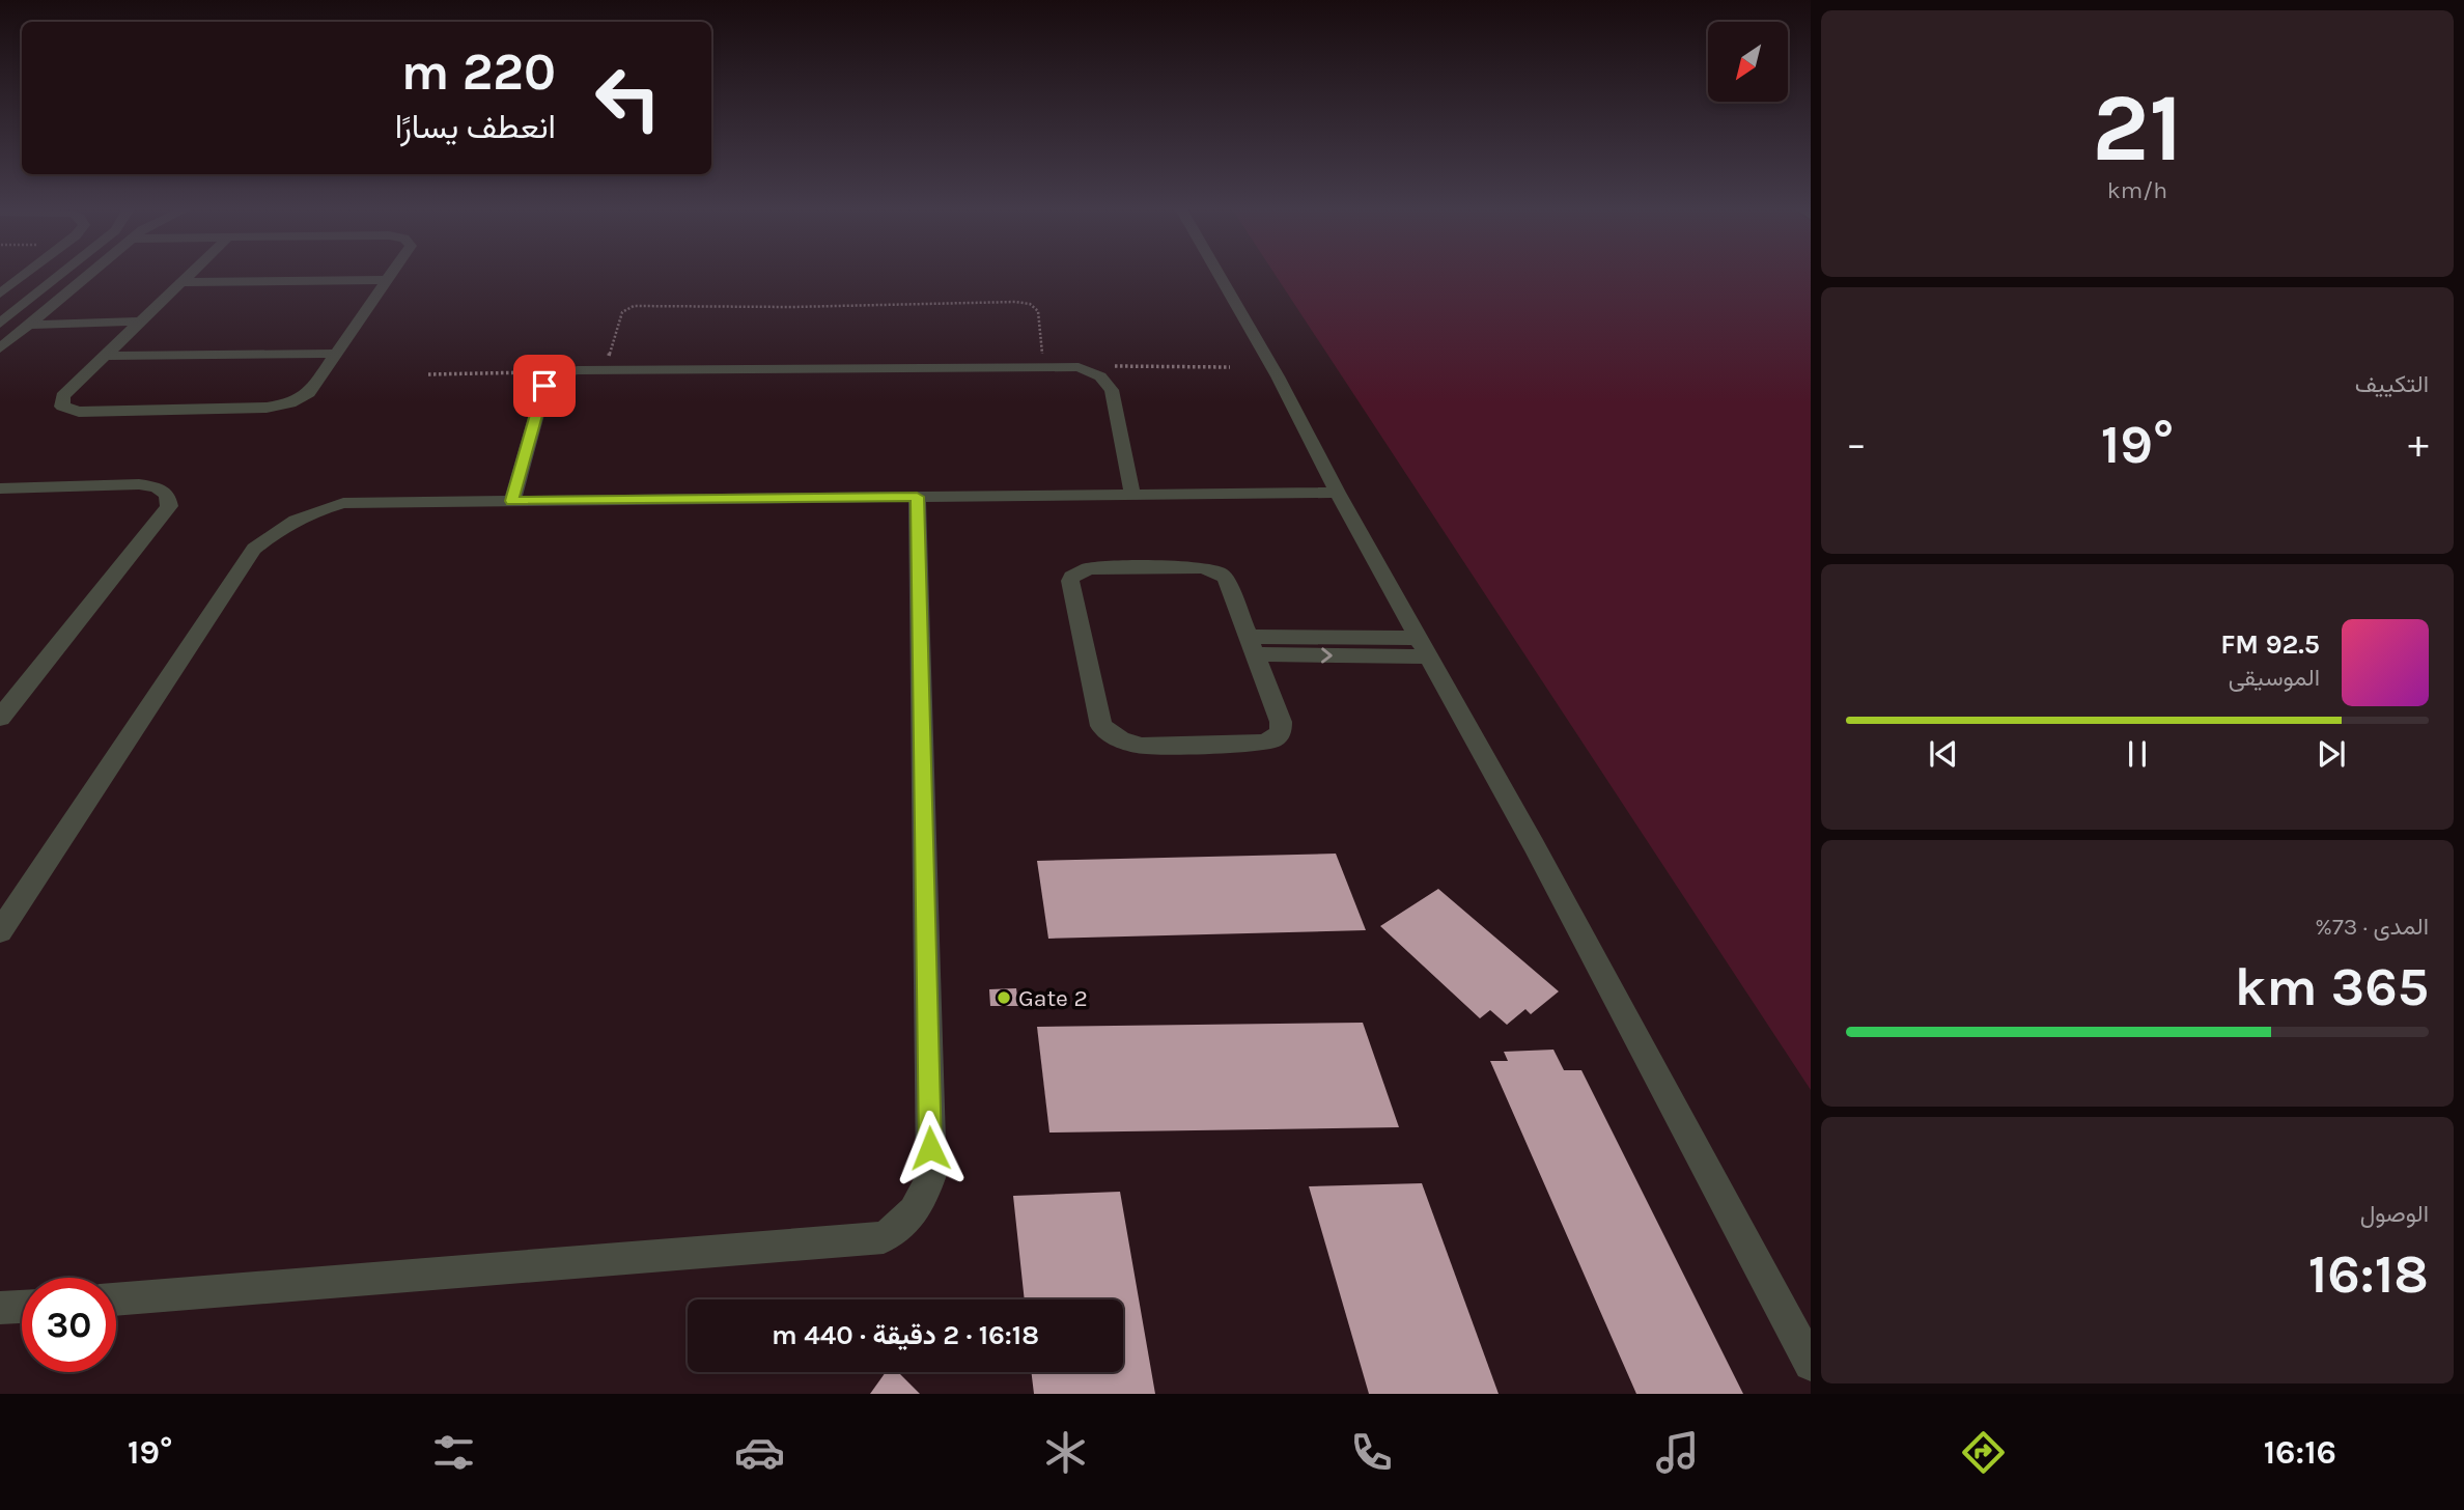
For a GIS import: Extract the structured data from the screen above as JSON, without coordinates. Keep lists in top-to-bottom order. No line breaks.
{"places":["Gate 2"],"north":"bottom left","page":{"tile":[["21","km/h"],"التكييف",["المدى · 73%","365 km"],["الوصول","16:18"]],"turn":["220 m","انعطف يسارًا"],"heat":["−","19°","+"],"song":["92.5 FM","الموسيقى"],"limit":"30","trip":"16:18 · 2 دقيقة · 440 m","tabs":["16:16","19°"]}}
